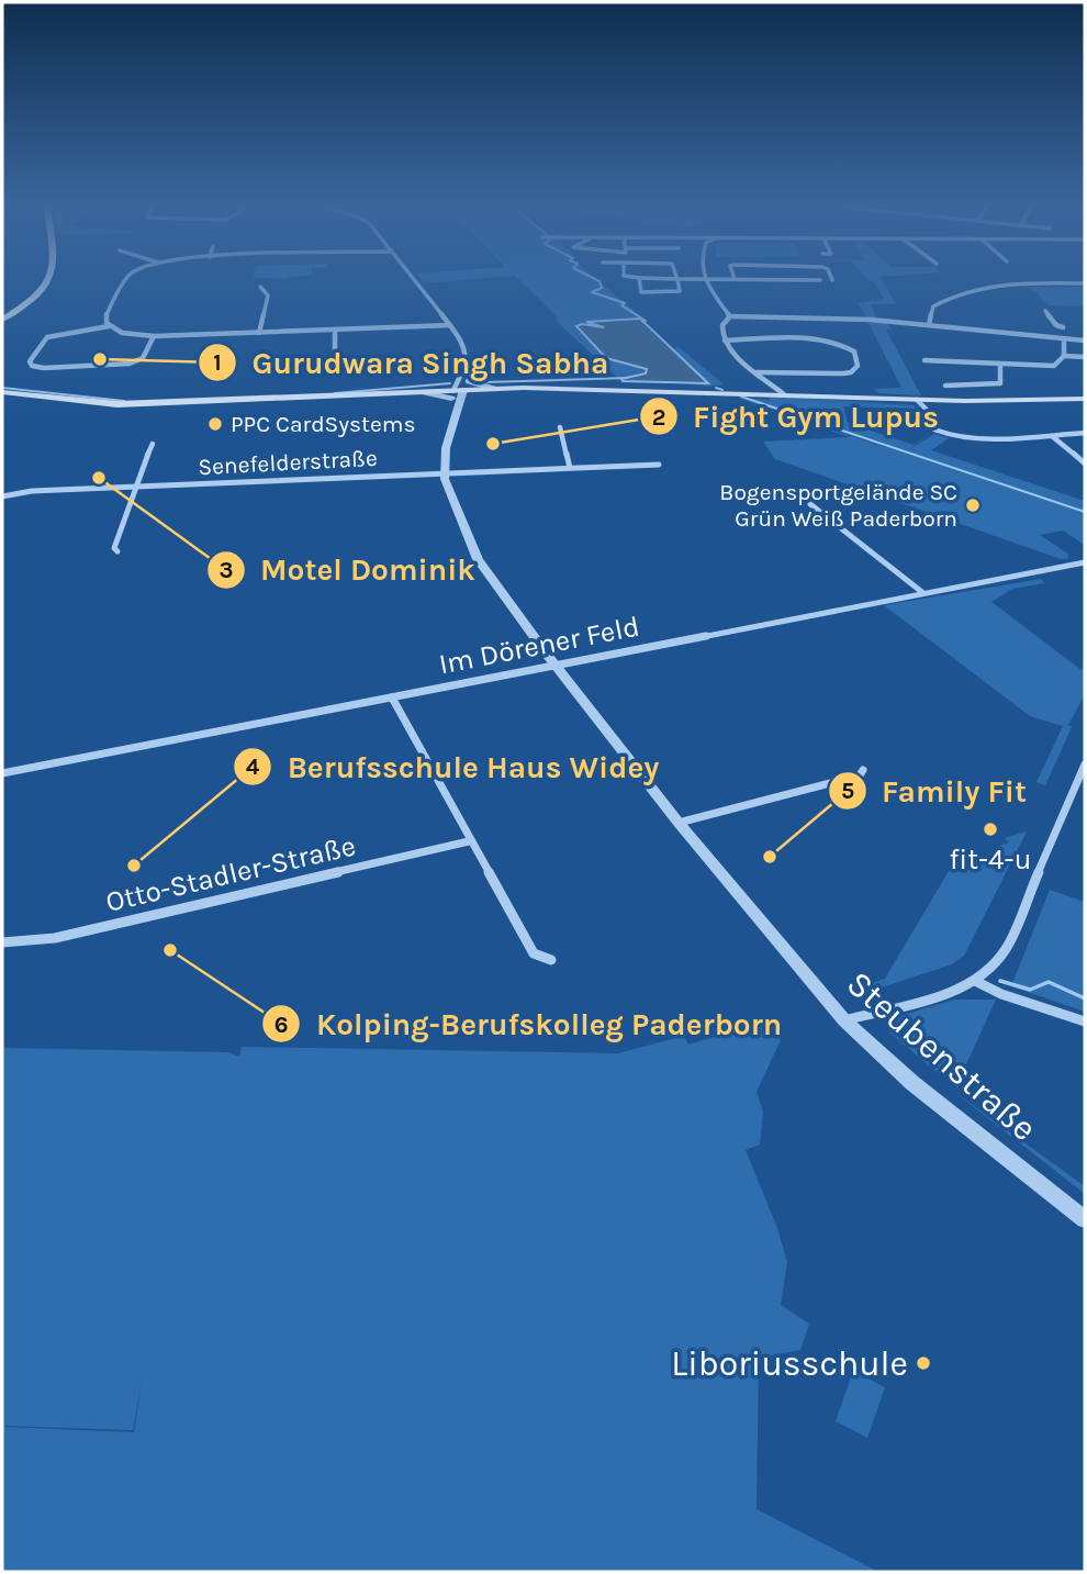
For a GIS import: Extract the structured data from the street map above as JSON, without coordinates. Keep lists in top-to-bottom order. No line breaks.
{"streets":{"street":["Senefelderstraße","Im Dörener Feld","Otto-Stadler-Straße","Steubenstraße"]},"crossings":[["Senefelderstraße","Steubenstraße"],["Im Dörener Feld","Steubenstraße"]],"places":["Gurudwara Singh Sabha","PPC CardSystems","Fight Gym Lupus","Motel Dominik","Bogensportgelände SC Grün Weiß Paderborn","fit-4-u","Family Fit","Berufsschule Haus Widey","Kolping-Berufskolleg Paderborn","Liboriusschule"]}
